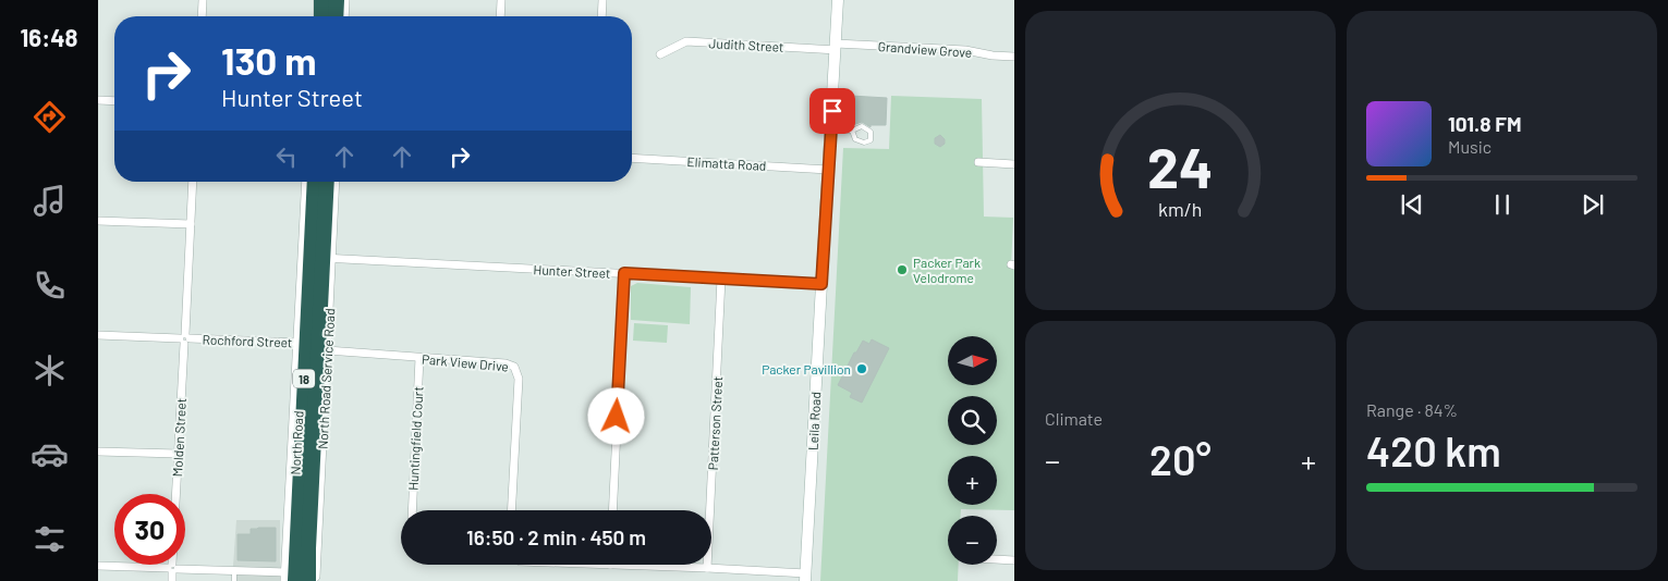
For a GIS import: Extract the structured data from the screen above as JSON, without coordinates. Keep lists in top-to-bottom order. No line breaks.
{"streets":{"highway":["18","North Road"],"street":["Judith Street","Grandview Grove","Elimatta Road","Hunter Street","Rochford Street","Park View Drive","Leila Road","Patterson Street","Molden Street","Huntingfield Court"]},"crossings":[["Judith Street","Grandview Grove"],["Judith Street","Leila Road"],["Grandview Grove","Leila Road"],["Elimatta Road","Leila Road"],["Hunter Street","Leila Road"],["Hunter Street","Patterson Street"],["Hunter Street","North Road"],["Rochford Street","Park View Drive"],["Rochford Street","Molden Street"],["Rochford Street","North Road"],["Park View Drive","Huntingfield Court"],["Park View Drive","North Road"]],"places":["Packer Park Velodrome","Packer Pavillion"],"north":"right","page":{"tabs":"16:48","turn":["130 m","Hunter Street"],"song":["101.8 FM","Music"],"tile":["Climate",["Range · 84%","420 km"]],"map_buttons":["+","−"],"heat":["−","20°","+"],"limit":"30","trip":"16:50 · 2 min · 450 m","gauge":["24","km/h"]}}
